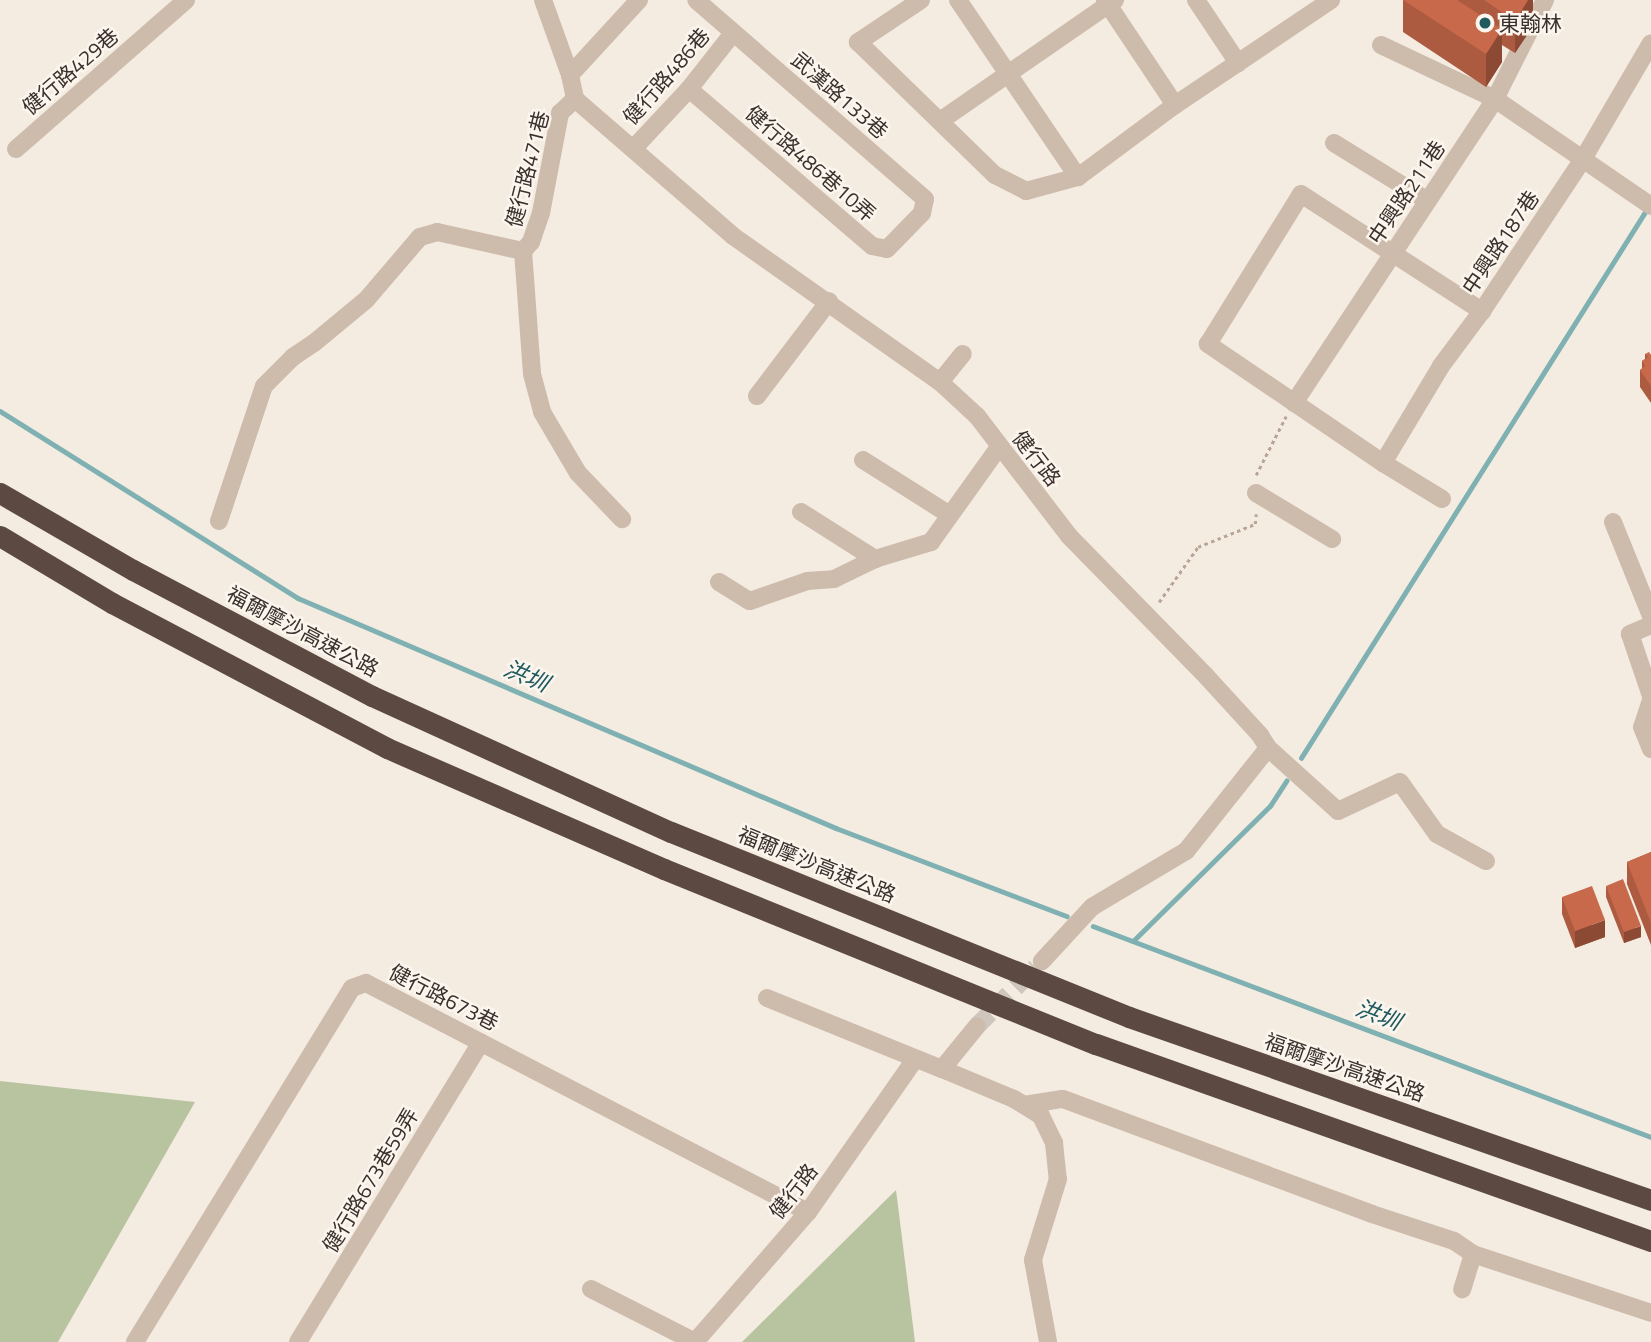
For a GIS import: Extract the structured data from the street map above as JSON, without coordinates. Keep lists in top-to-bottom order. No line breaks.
{"streets":{"highway":["福爾摩沙高速公路"],"street":["健行路429巷","健行路486巷","武漢路133巷","健行路486巷10弄","健行路471巷","中興路211巷","中興路187巷","健行路","健行路673巷","健行路673巷59弄"]},"crossings":[["健行路486巷","武漢路133巷"],["健行路486巷","健行路486巷10弄"],["健行路486巷","健行路"],["武漢路133巷","健行路486巷10弄"],["健行路471巷","健行路"],["健行路","健行路673巷"],["健行路673巷","健行路673巷59弄"]],"water":["洪圳"],"places":["東翰林"]}
